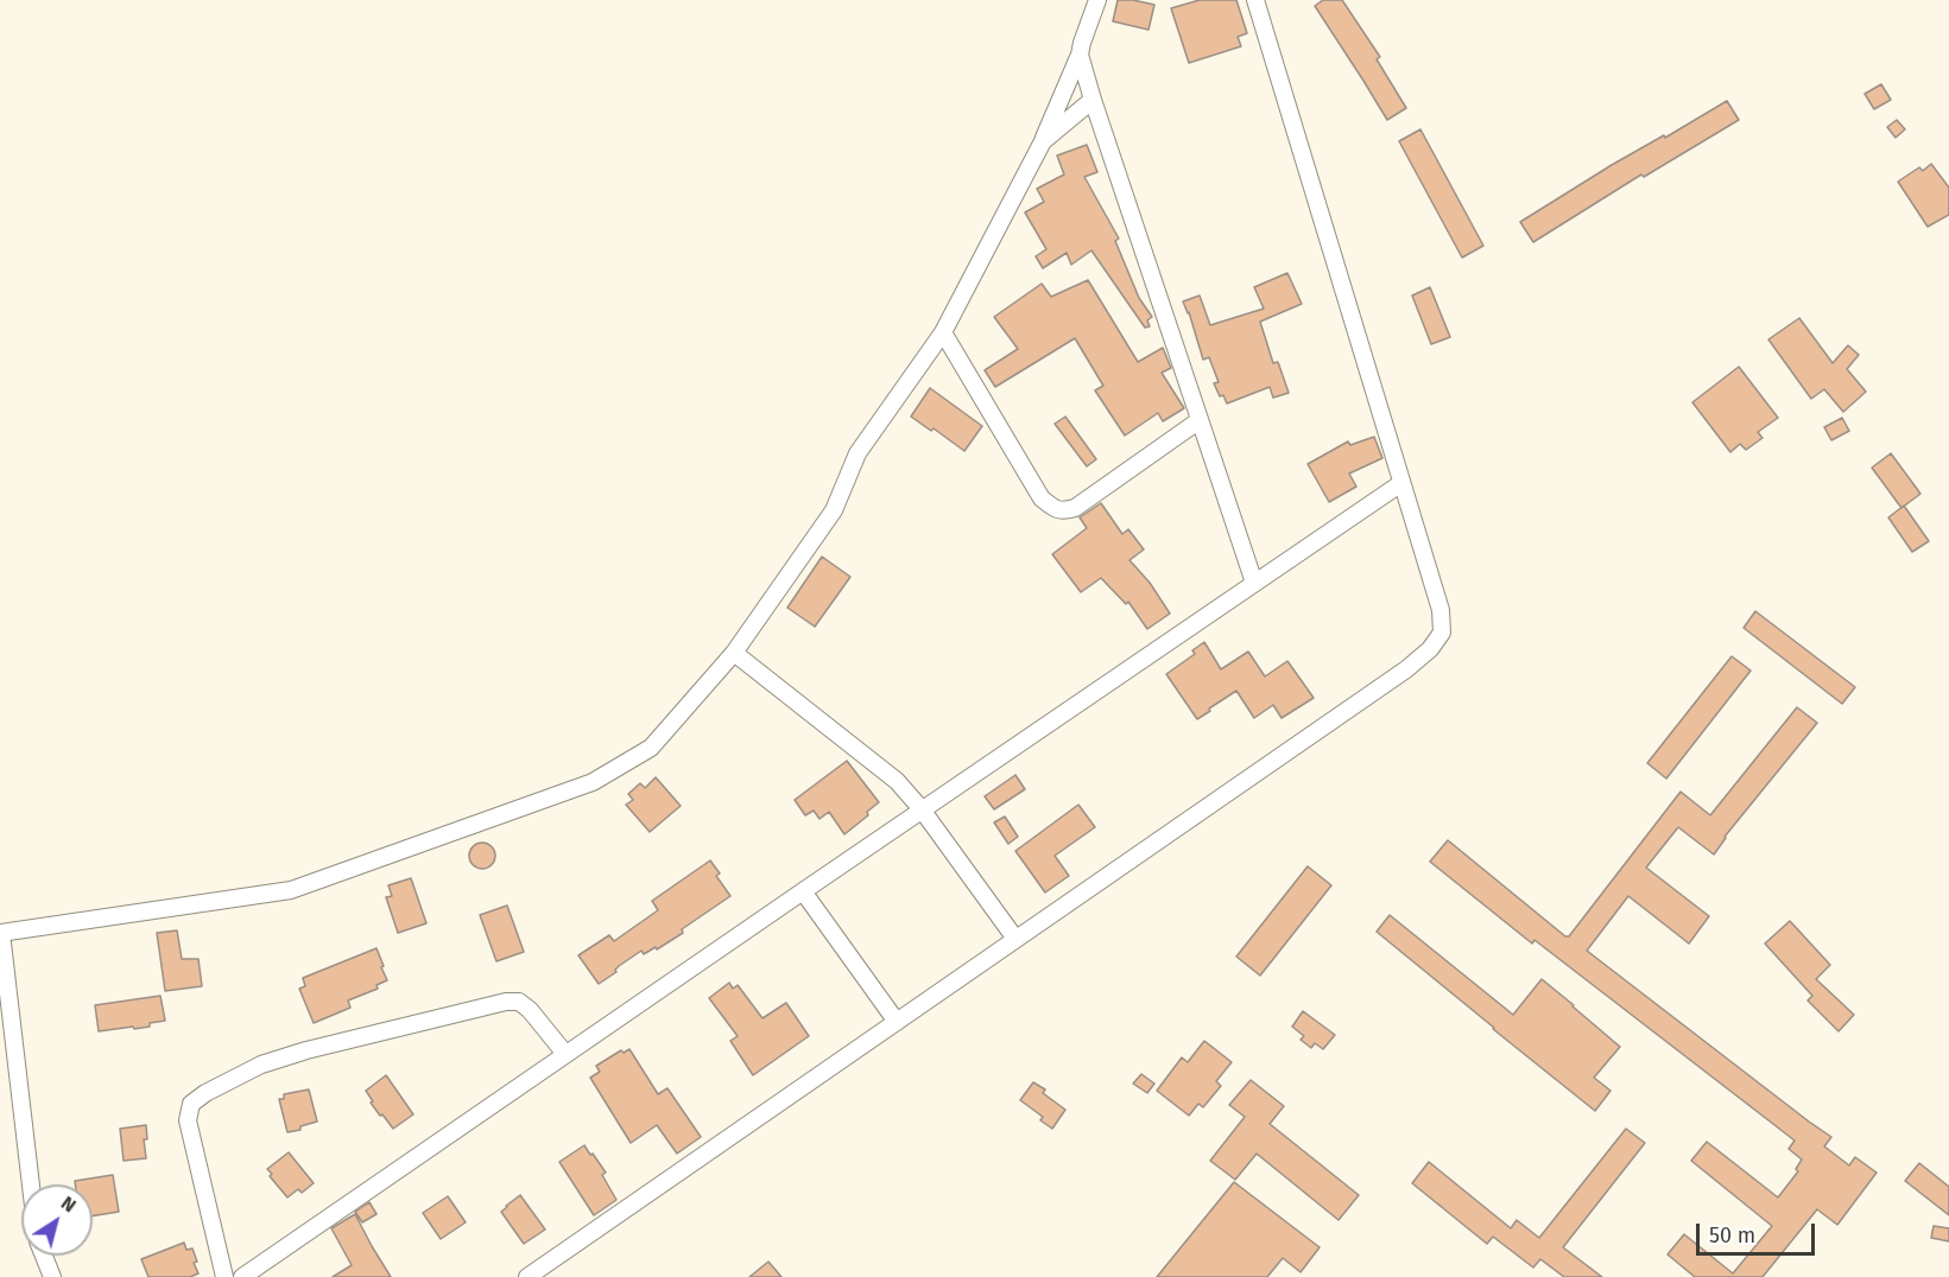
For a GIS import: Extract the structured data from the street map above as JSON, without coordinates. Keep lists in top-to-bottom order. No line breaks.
{"scale_bar":"50 m","north":"top right"}
